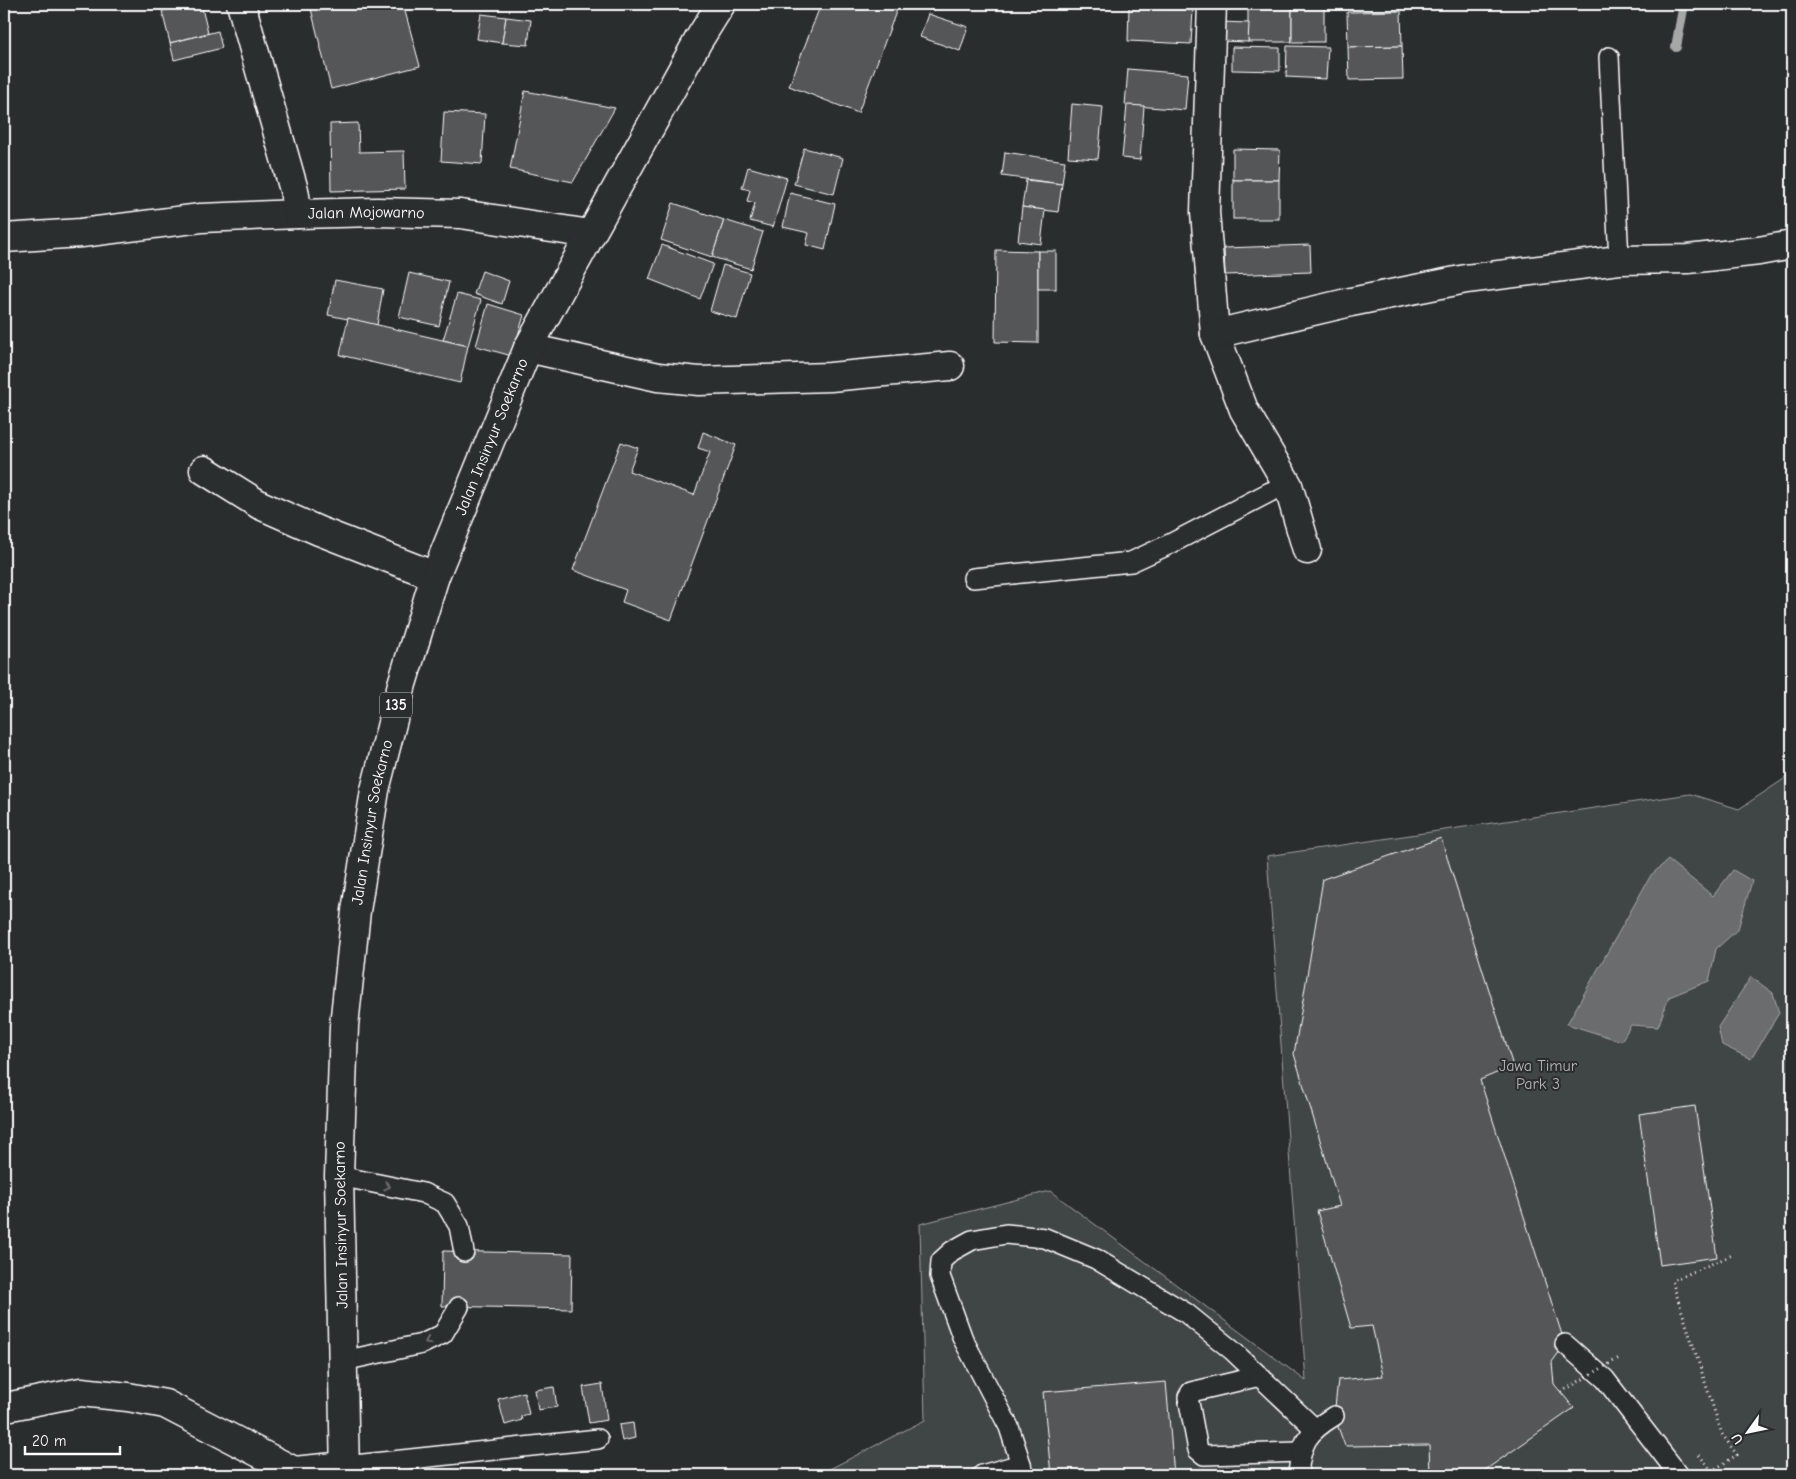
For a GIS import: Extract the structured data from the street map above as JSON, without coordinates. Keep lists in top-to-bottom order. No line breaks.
{"streets":{"street":["Jalan Mojowarno","Jalan Insinyur Soekarno","135"]},"crossings":[["Jalan Mojowarno","Jalan Insinyur Soekarno"]],"parks":["Jawa Timur Park 3"],"scale_bar":"20 m","north":"bottom left"}
